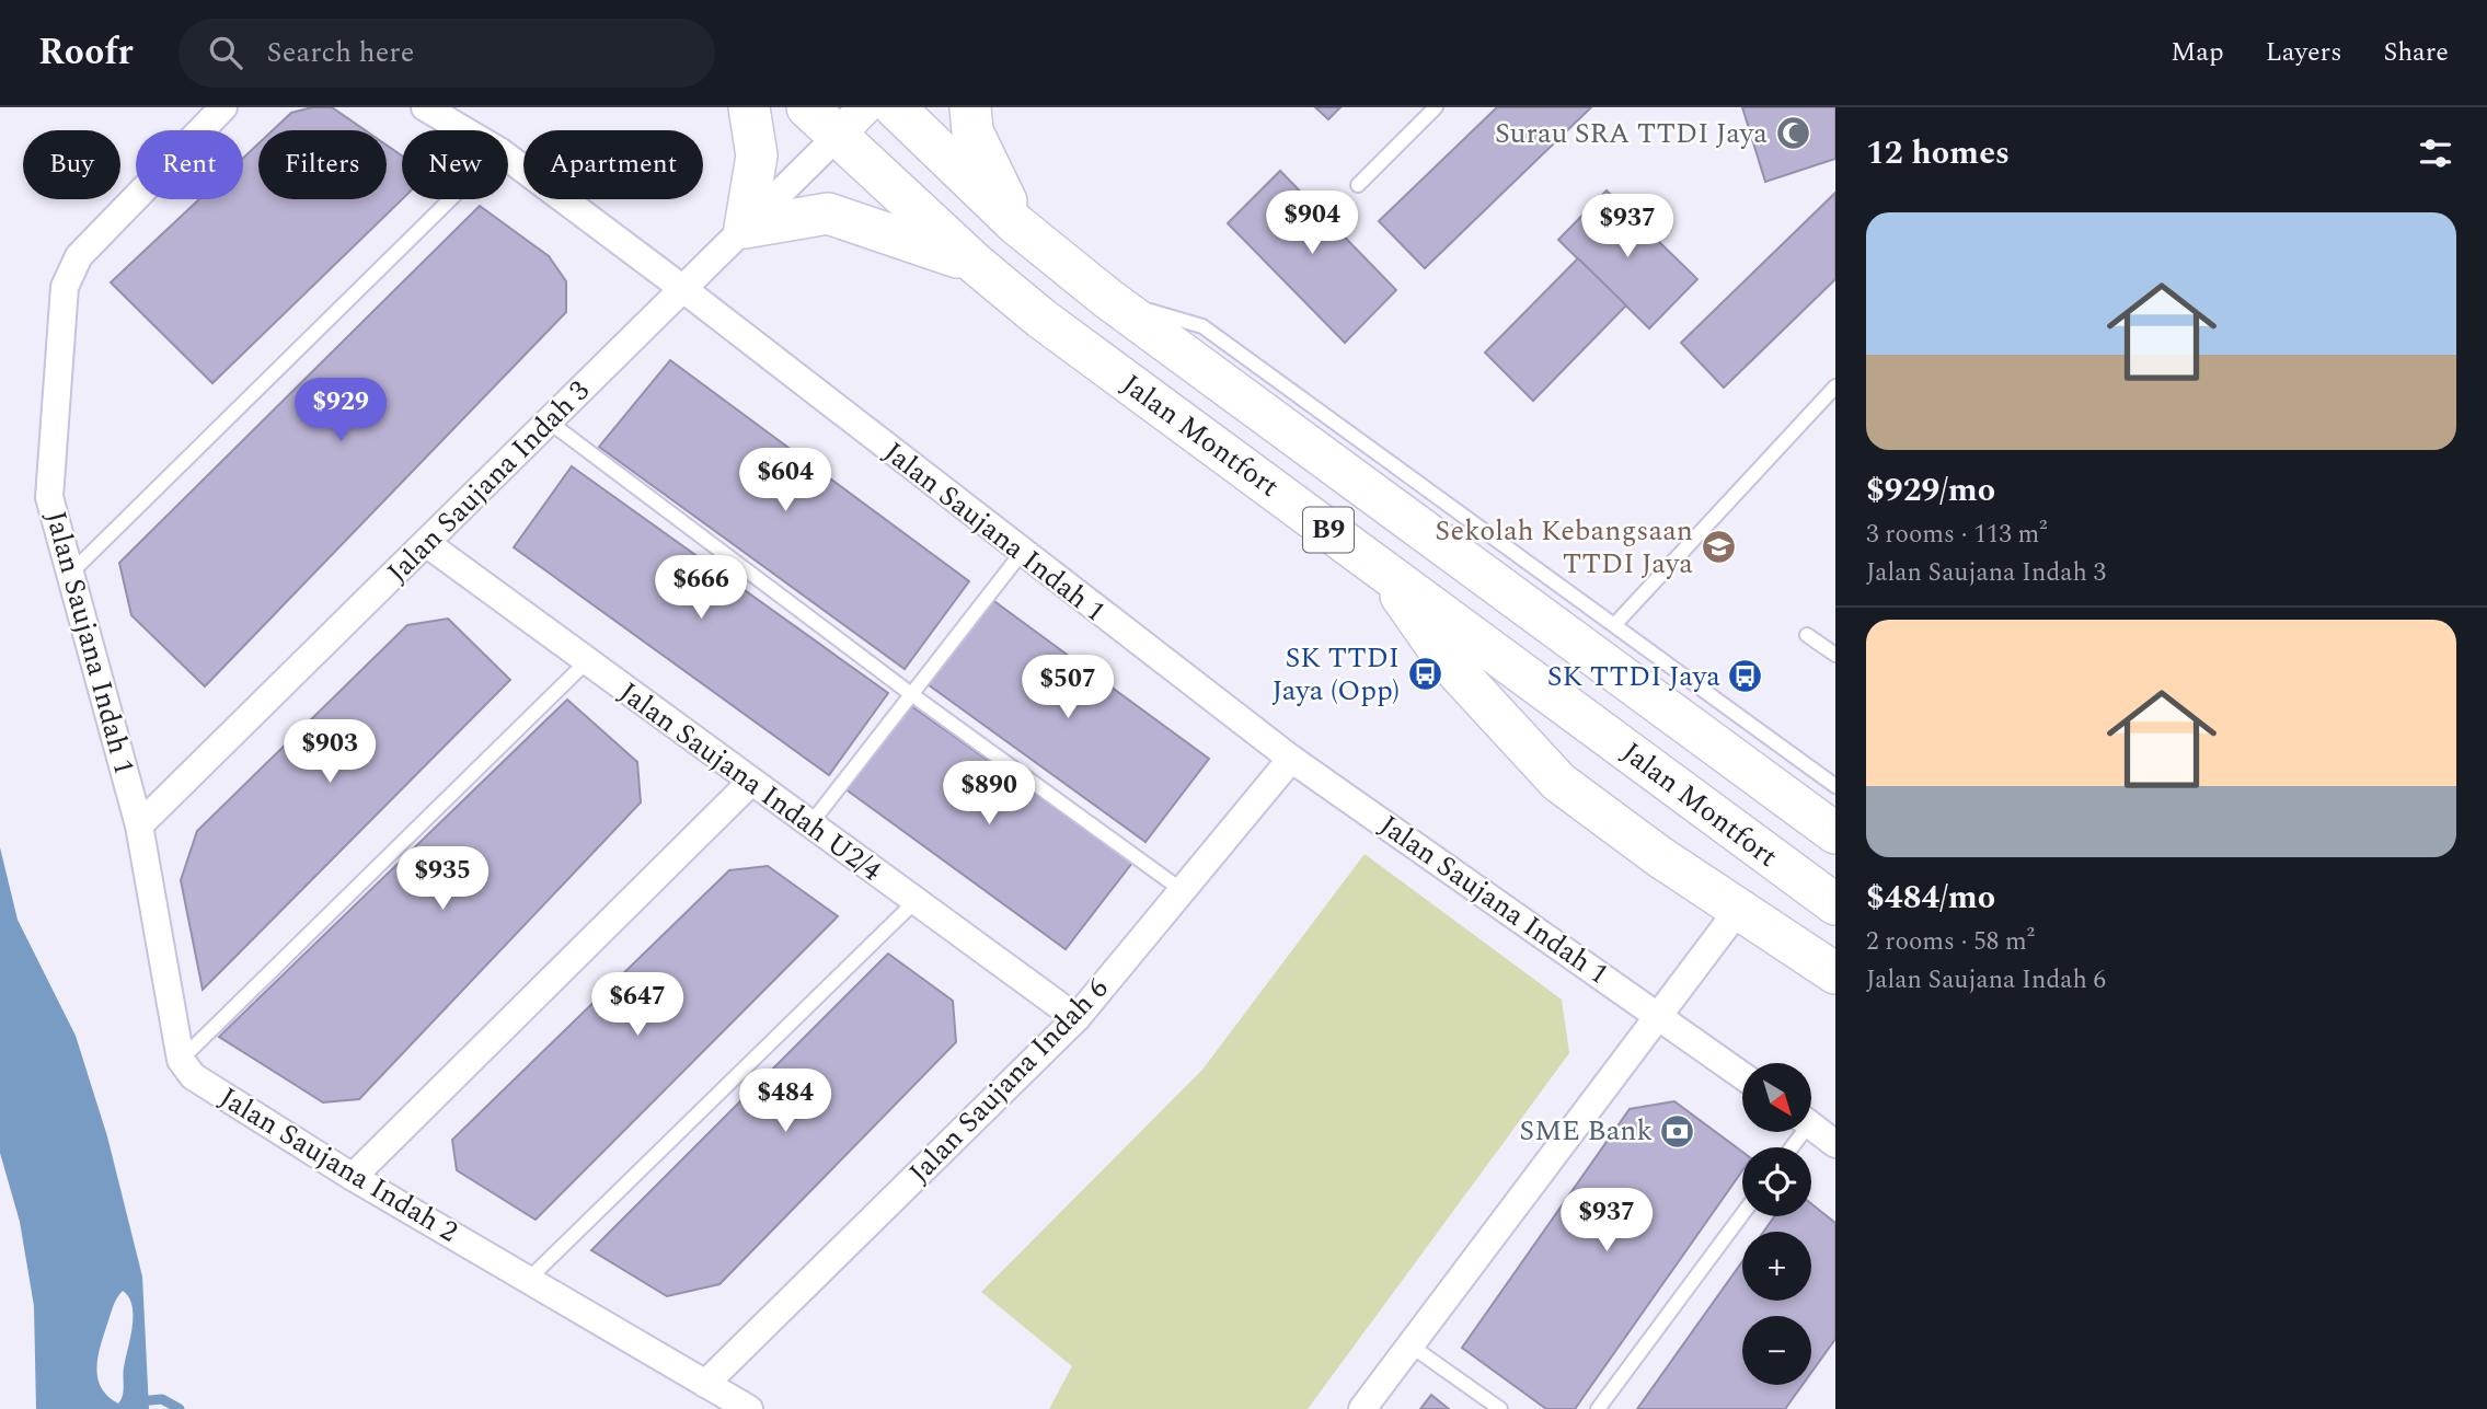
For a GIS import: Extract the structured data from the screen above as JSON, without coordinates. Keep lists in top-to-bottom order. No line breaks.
{"streets":{"main road":["Jalan Montfort","B9"],"street":["Jalan Saujana Indah 3","Jalan Saujana Indah 1","Jalan Saujana Indah U2/4","Jalan Saujana Indah 6","Jalan Saujana Indah 2"]},"crossings":[["Jalan Montfort","Jalan Saujana Indah 3"],["Jalan Saujana Indah 3","Jalan Saujana Indah 1"],["Jalan Saujana Indah 3","Jalan Saujana Indah U2/4"],["Jalan Saujana Indah 1","Jalan Saujana Indah 6"],["Jalan Saujana Indah U2/4","Jalan Saujana Indah 6"],["Jalan Saujana Indah 6","Jalan Saujana Indah 2"]],"places":{"mosque":["Surau SRA TTDI Jaya"],"school or university":["Sekolah Kebangsaan TTDI Jaya"],"bus stop":["SK TTDI Jaya (Opp)","SK TTDI Jaya"],"bank":["SME Bank"]},"north":"bottom right","page":{"header":"Roofr","search":"Search here","nav":["Map","Layers","Share"],"heading":"12 homes","chip":["Buy","Rent","Filters","New","Apartment"],"price":["$904","$937","$929","$604","$666","$507","$903","$890","$935","$647","$484","$937"],"list":[{"name":"$929/mo","note":"3 rooms · 113 m² · Jalan Saujana Indah 3"},{"name":"$484/mo","note":"2 rooms · 58 m² · Jalan Saujana Indah 6"}],"map_buttons":["+","−"]}}
